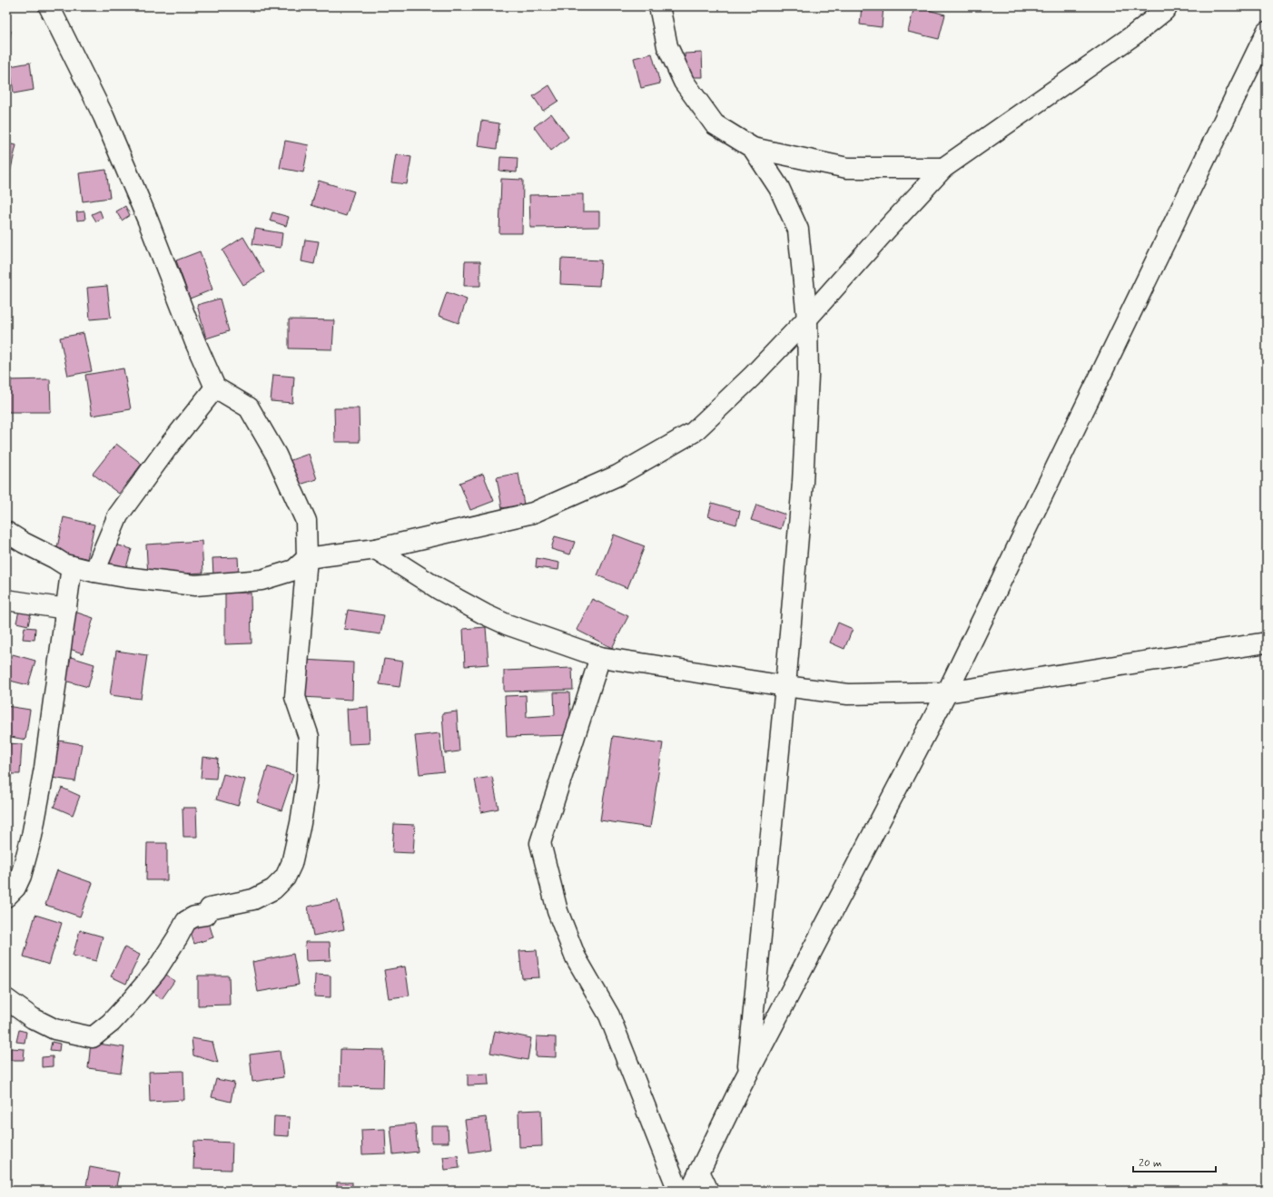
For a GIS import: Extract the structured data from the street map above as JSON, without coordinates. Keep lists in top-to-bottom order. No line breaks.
{"scale_bar":"20 m"}
